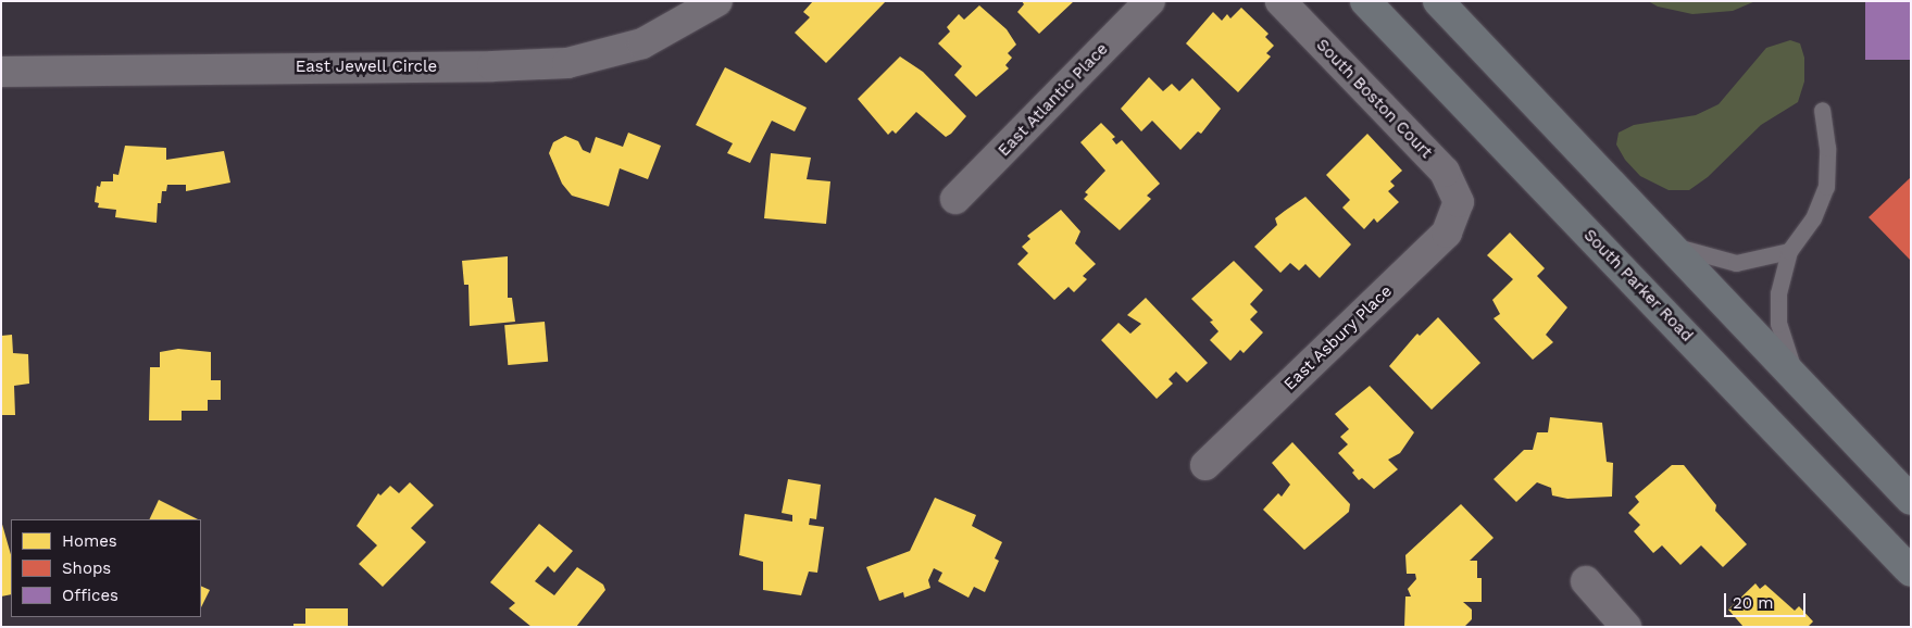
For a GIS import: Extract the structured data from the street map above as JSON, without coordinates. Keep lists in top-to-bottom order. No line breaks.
{"streets":{"main road":["South Parker Road"],"street":["East Jewell Circle","South Boston Court","East Atlantic Place","East Asbury Place"]},"crossings":[["South Boston Court","East Asbury Place"]],"legend":["Homes","Shops","Offices"],"scale_bar":"20 m"}
